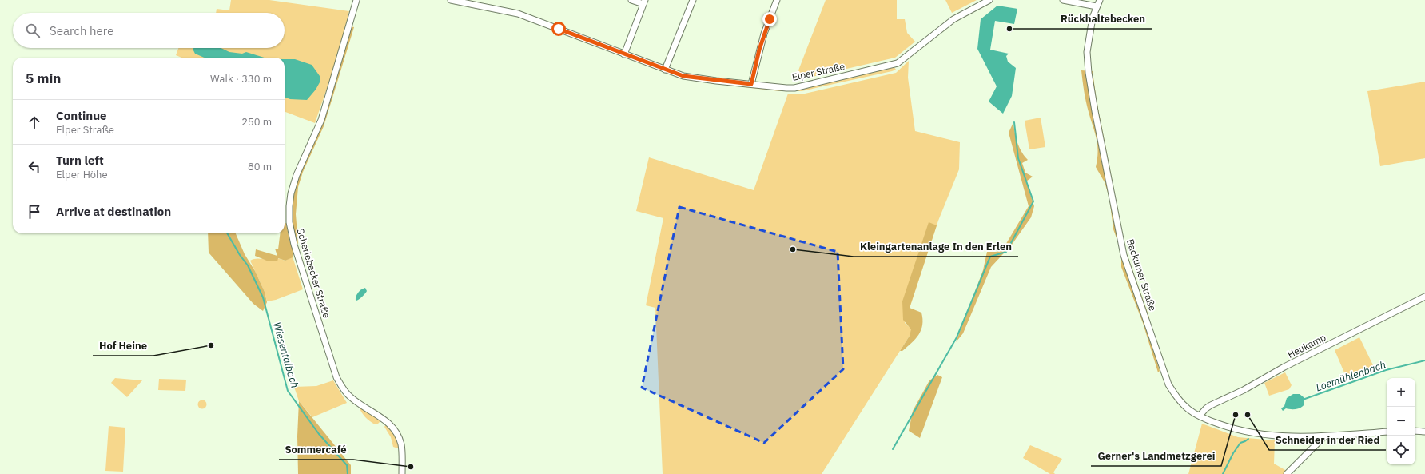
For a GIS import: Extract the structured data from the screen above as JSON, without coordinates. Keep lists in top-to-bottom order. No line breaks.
{"streets":{"street":["Elper Straße","Scherlebecker Straße","Backumer Straße","Heukamp"]},"crossings":[["Backumer Straße","Heukamp"]],"water":["Wiesentalbach","Loemühlenbach"],"places":["Rückhaltebecken","Kleingartenanlage In den Erlen","Hof Heine","Gerner's Landmetzgerei","Schneider in der Ried","Sommercafé"],"page":{"search":"Search here","heading":["5 min","Walk · 330 m"],"list":[["Continue","Elper Straße","250 m"],["Turn left","Elper Höhe","80 m"],"Arrive at destination"],"map_buttons":["+","−"]}}
